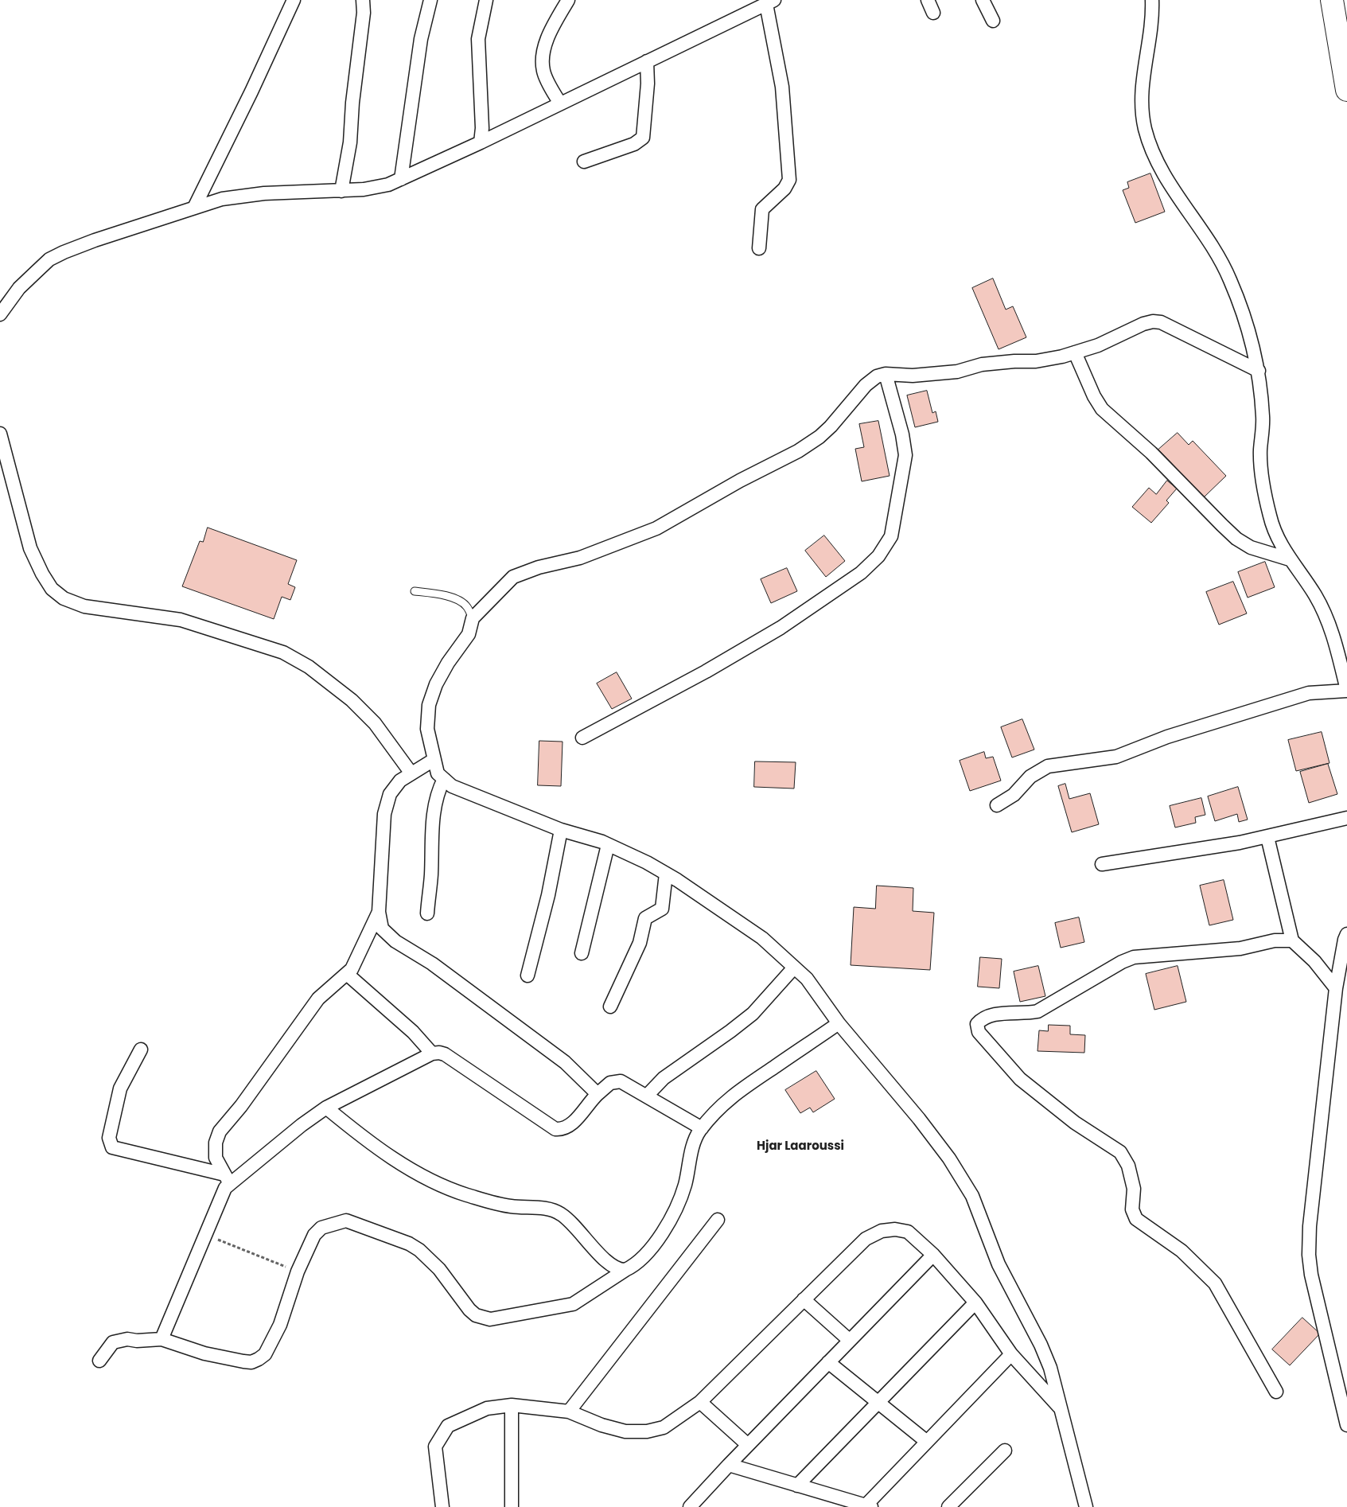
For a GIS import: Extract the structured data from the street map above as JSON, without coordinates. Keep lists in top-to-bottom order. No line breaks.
{"districts":["Hjar Laaroussi"]}
